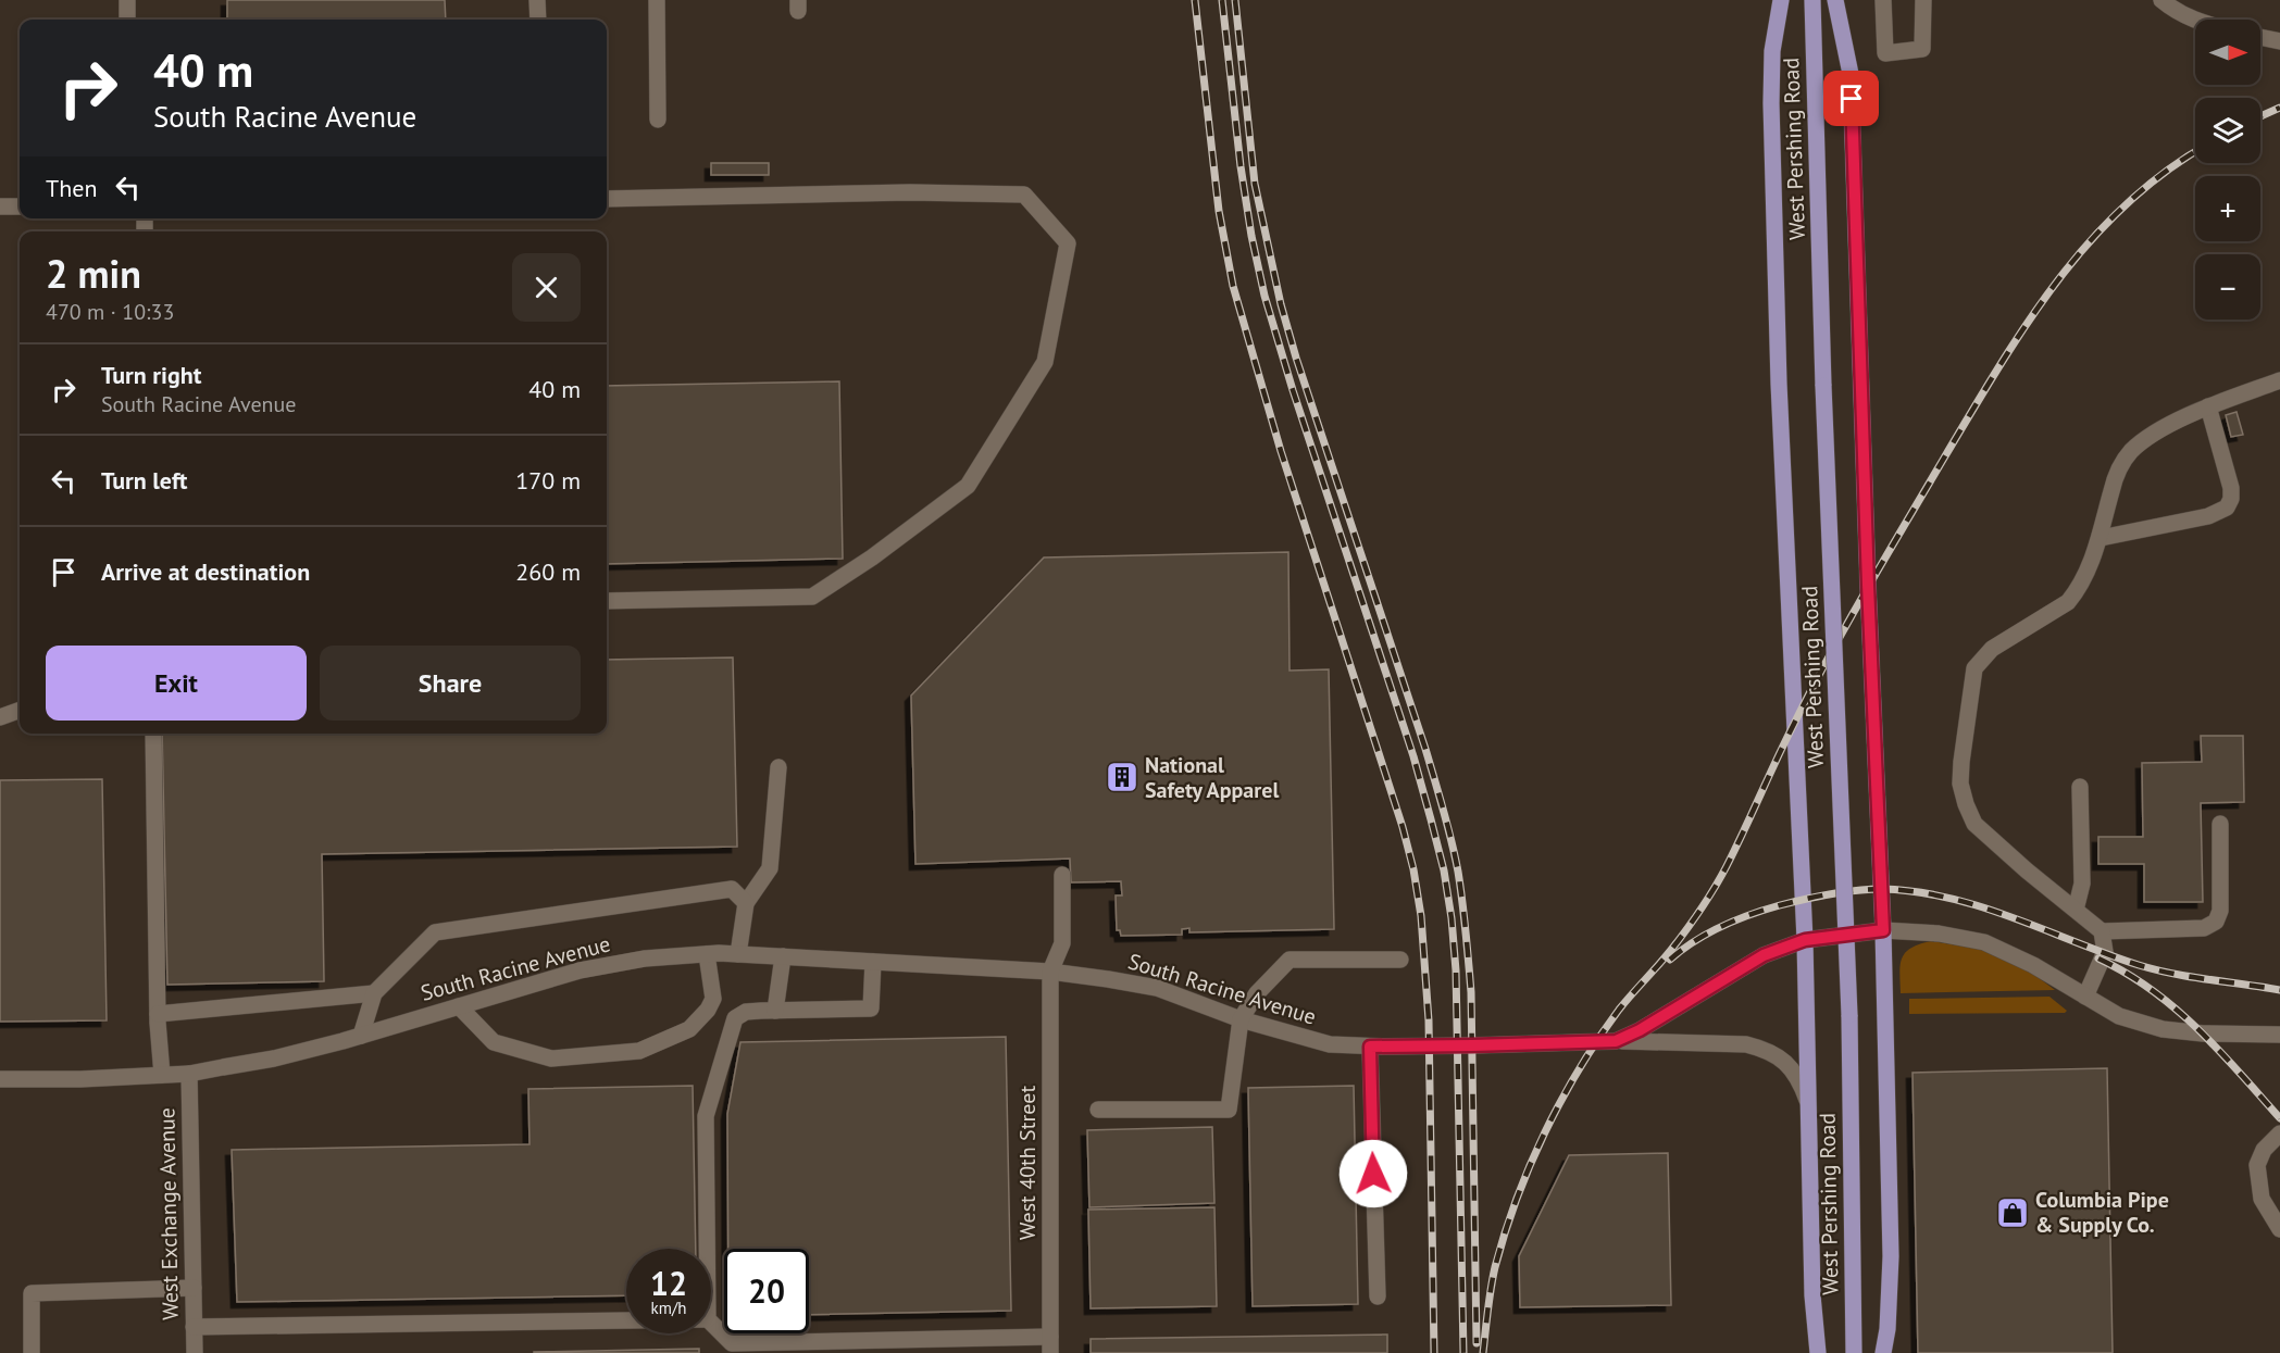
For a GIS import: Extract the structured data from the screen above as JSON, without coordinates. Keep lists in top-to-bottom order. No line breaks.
{"streets":{"main road":["West Pershing Road"],"street":["South Racine Avenue","West 40th Street","West Exchange Avenue"]},"crossings":[["South Racine Avenue","West 40th Street"],["South Racine Avenue","West Exchange Avenue"]],"places":{"building":["National Safety Apparel"],"shop":["Columbia Pipe & Supply Co."]},"north":"right","page":{"map_buttons":["+","−"],"turn":["40 m","South Racine Avenue"],"then":"Then","heading":["2 min","470 m · 10:33"],"list":[{"name":"Turn right","note":"South Racine Avenue","value":"40 m"},{"name":"Turn left","value":"170 m"},{"name":"Arrive at destination","value":"260 m"}],"buttons":["Exit","Share"],"speed":"12 km/h","limit":"20"}}
